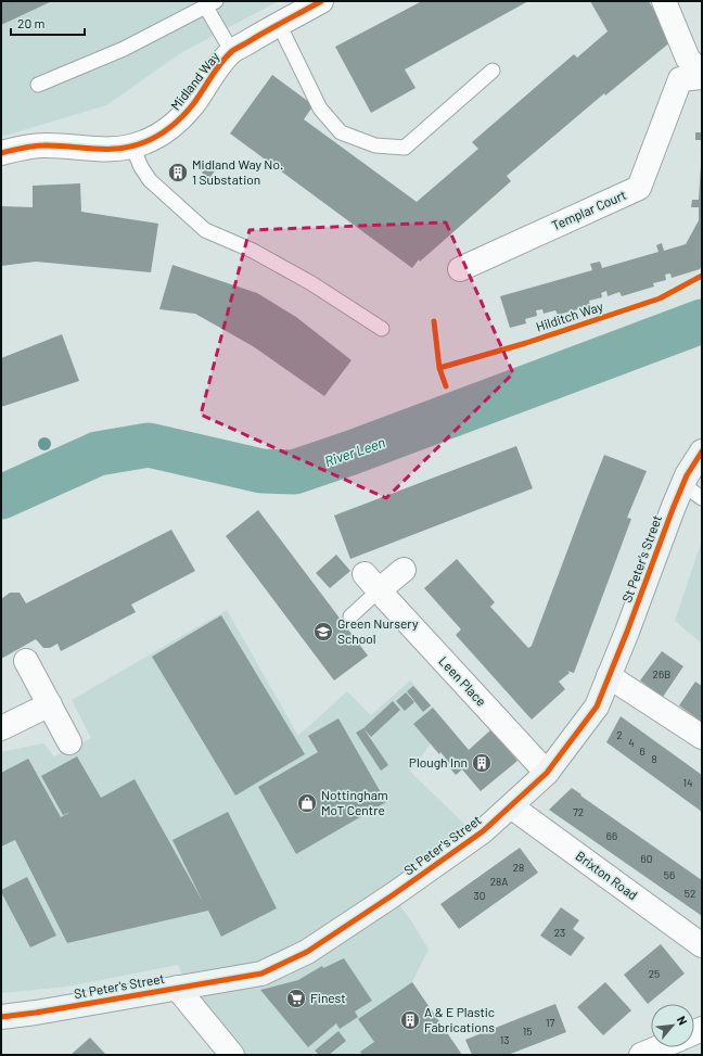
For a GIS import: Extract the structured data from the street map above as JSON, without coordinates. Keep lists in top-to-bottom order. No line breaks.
{"streets":{"street":["Midland Way","Templar Court","St Peter's Street","Leen Place","Brixton Road"],"cycle path":["Hilditch Way"]},"crossings":[["St Peter's Street","Leen Place"],["St Peter's Street","Brixton Road"]],"water":["River Leen"],"places":{"building":["Midland Way No. 1 Substation","Plough Inn","A & E Plastic Fabrications"],"school or university":["Green Nursery School"],"shop":["Nottingham MoT Centre"],"supermarket":["Finest"]},"house_numbers":["26B","2","4","6","8","14","72","66","60","28","56","28A","52","30","23","25","17","15","13"],"scale_bar":"20 m","north":"top right"}
